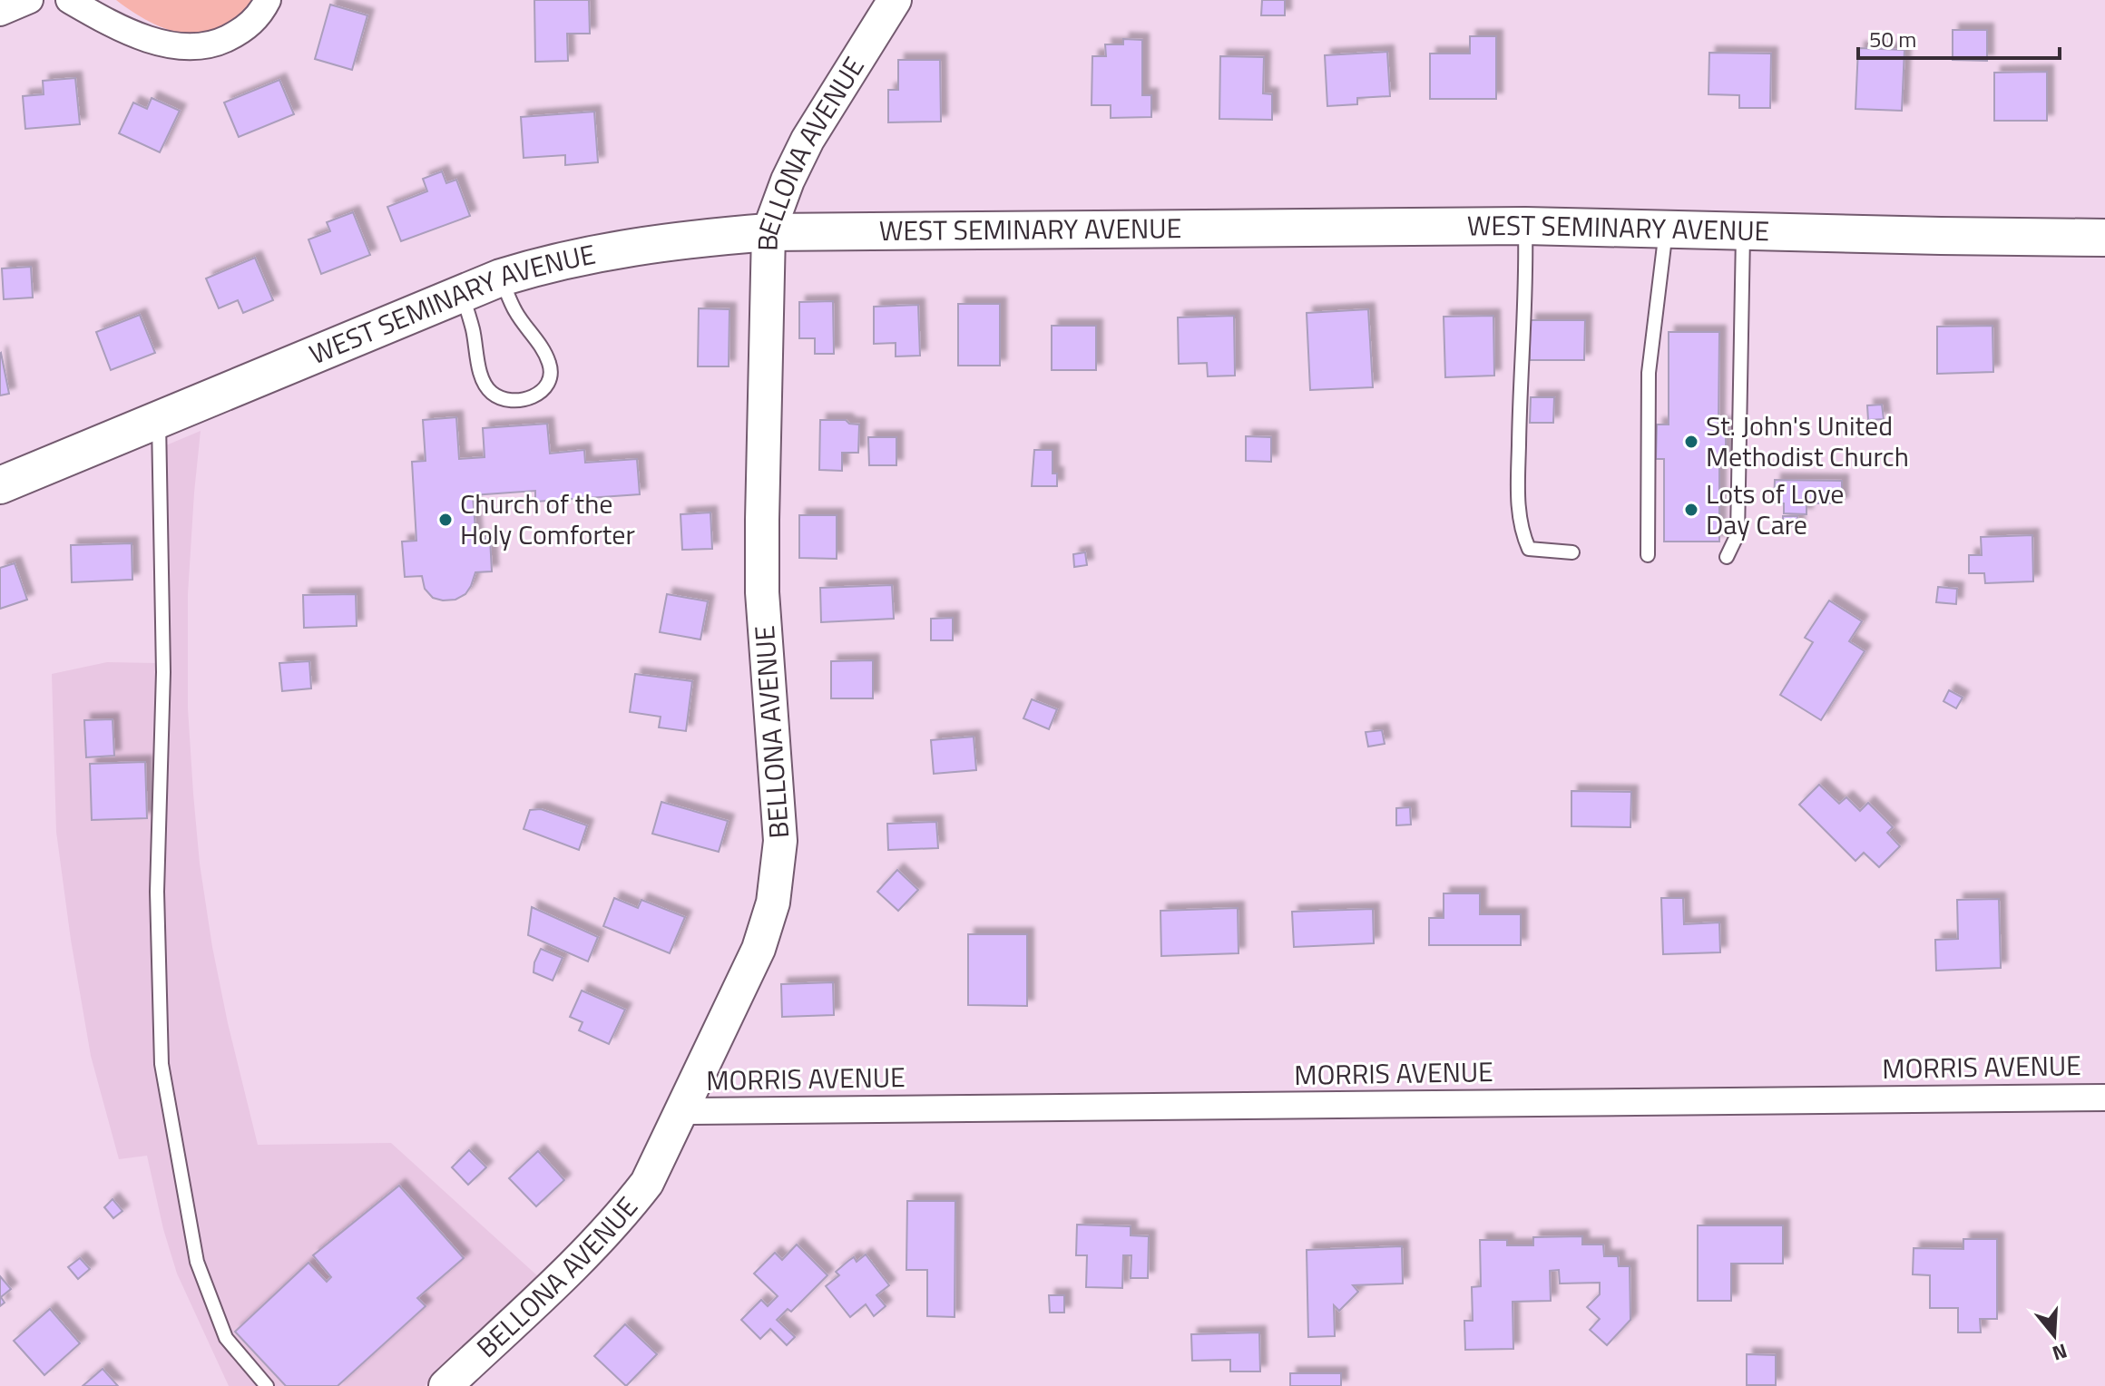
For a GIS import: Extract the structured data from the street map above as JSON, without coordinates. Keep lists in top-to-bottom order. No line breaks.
{"streets":{"main road":["WEST SEMINARY AVENUE"],"street":["BELLONA AVENUE","MORRIS AVENUE"]},"crossings":[["BELLONA AVENUE","WEST SEMINARY AVENUE"],["BELLONA AVENUE","MORRIS AVENUE"]],"places":["St. John's United Methodist Church","Lots of Love Day Care","Church of the Holy Comforter"],"scale_bar":"50 m","north":"bottom"}
